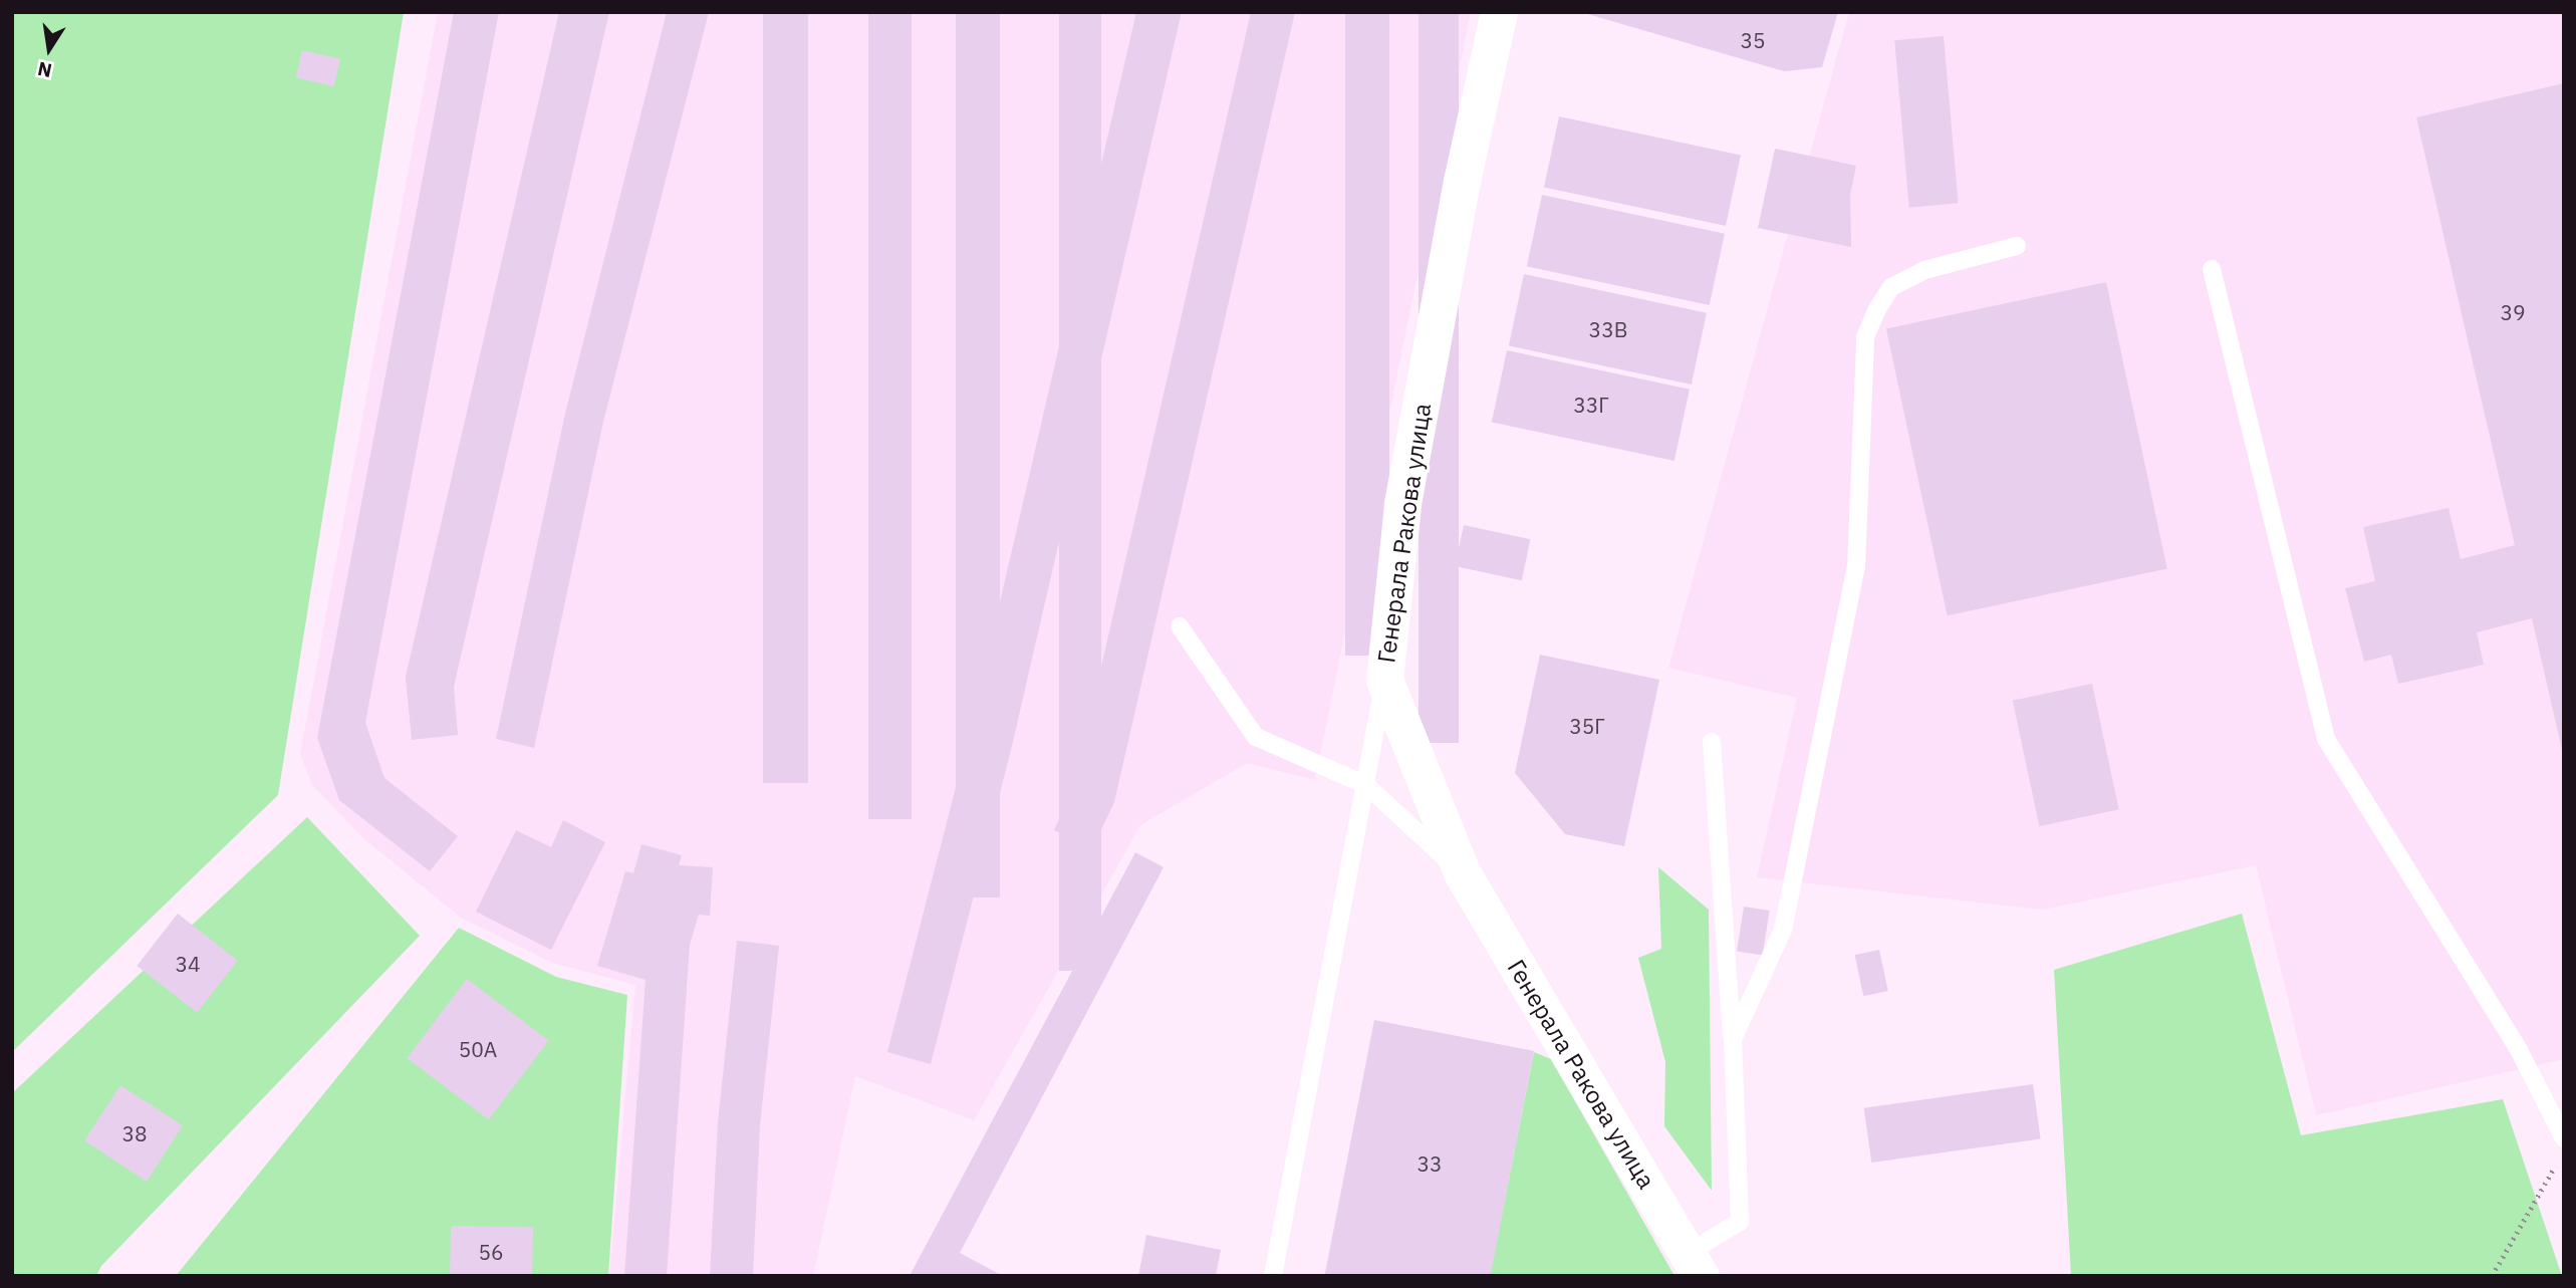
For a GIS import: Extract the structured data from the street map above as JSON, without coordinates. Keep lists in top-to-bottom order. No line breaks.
{"streets":{"street":["Генерала Ракова улица"]},"house_numbers":["35","39","33В","33Г","35Г","34","50А","38","33","56"],"north":"bottom"}
